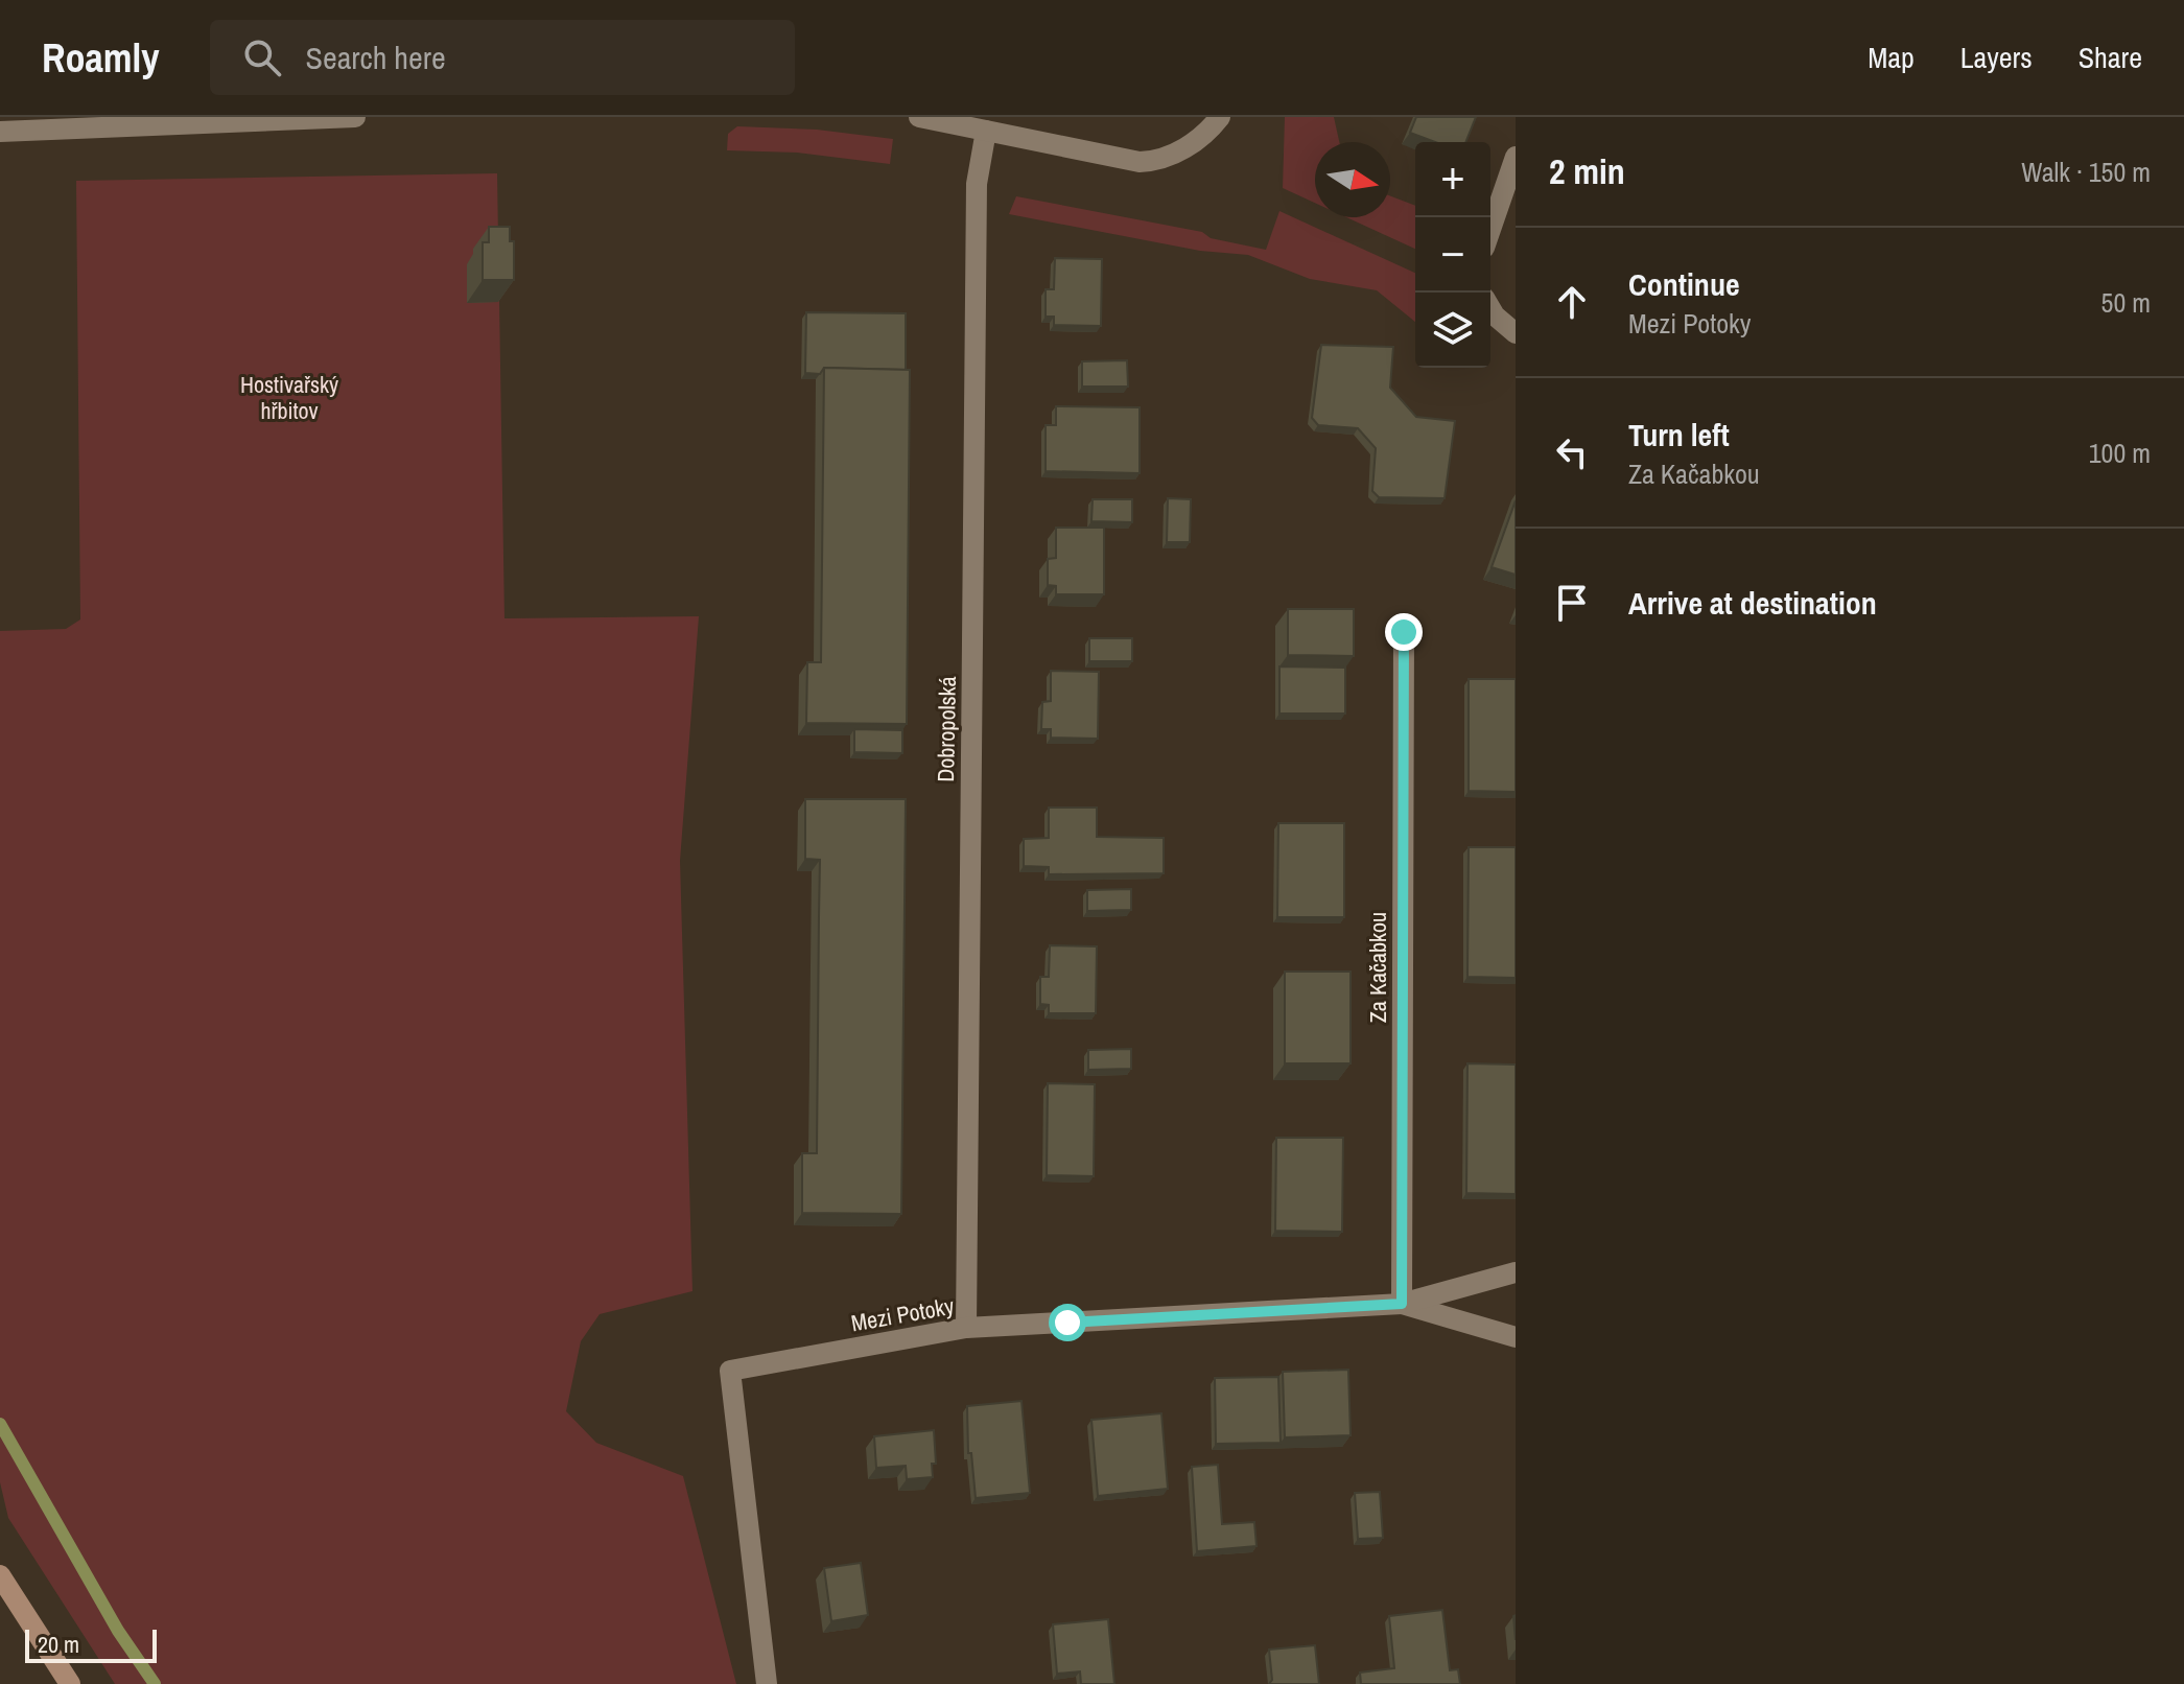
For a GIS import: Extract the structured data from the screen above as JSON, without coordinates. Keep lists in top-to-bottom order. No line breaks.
{"streets":{"street":["Dobropolská","Za Kačabkou","Mezi Potoky"]},"crossings":[["Dobropolská","Mezi Potoky"],["Za Kačabkou","Mezi Potoky"]],"parks":["Hostivařský hřbitov"],"scale_bar":"20 m","north":"right","page":{"header":"Roamly","search":"Search here","nav":["Map","Layers","Share"],"heading":["2 min","Walk · 150 m"],"map_buttons":["+","−"],"list":[["Continue","Mezi Potoky","50 m"],["Turn left","Za Kačabkou","100 m"],"Arrive at destination"],"scale":"20 m"}}
